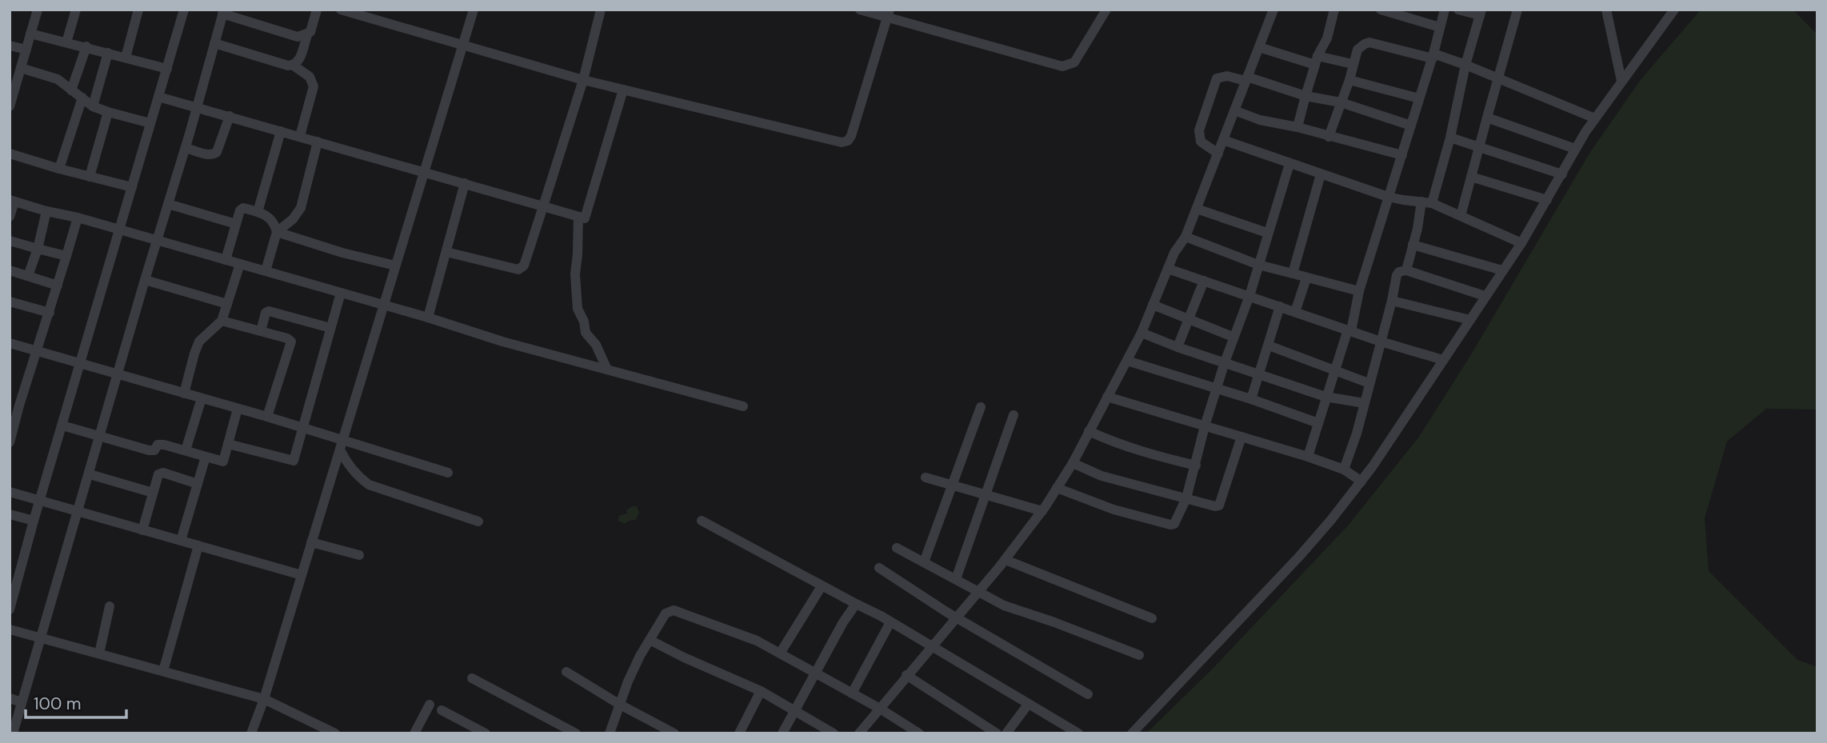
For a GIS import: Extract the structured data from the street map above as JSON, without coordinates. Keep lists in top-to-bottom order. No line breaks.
{"scale_bar":"100 m"}
